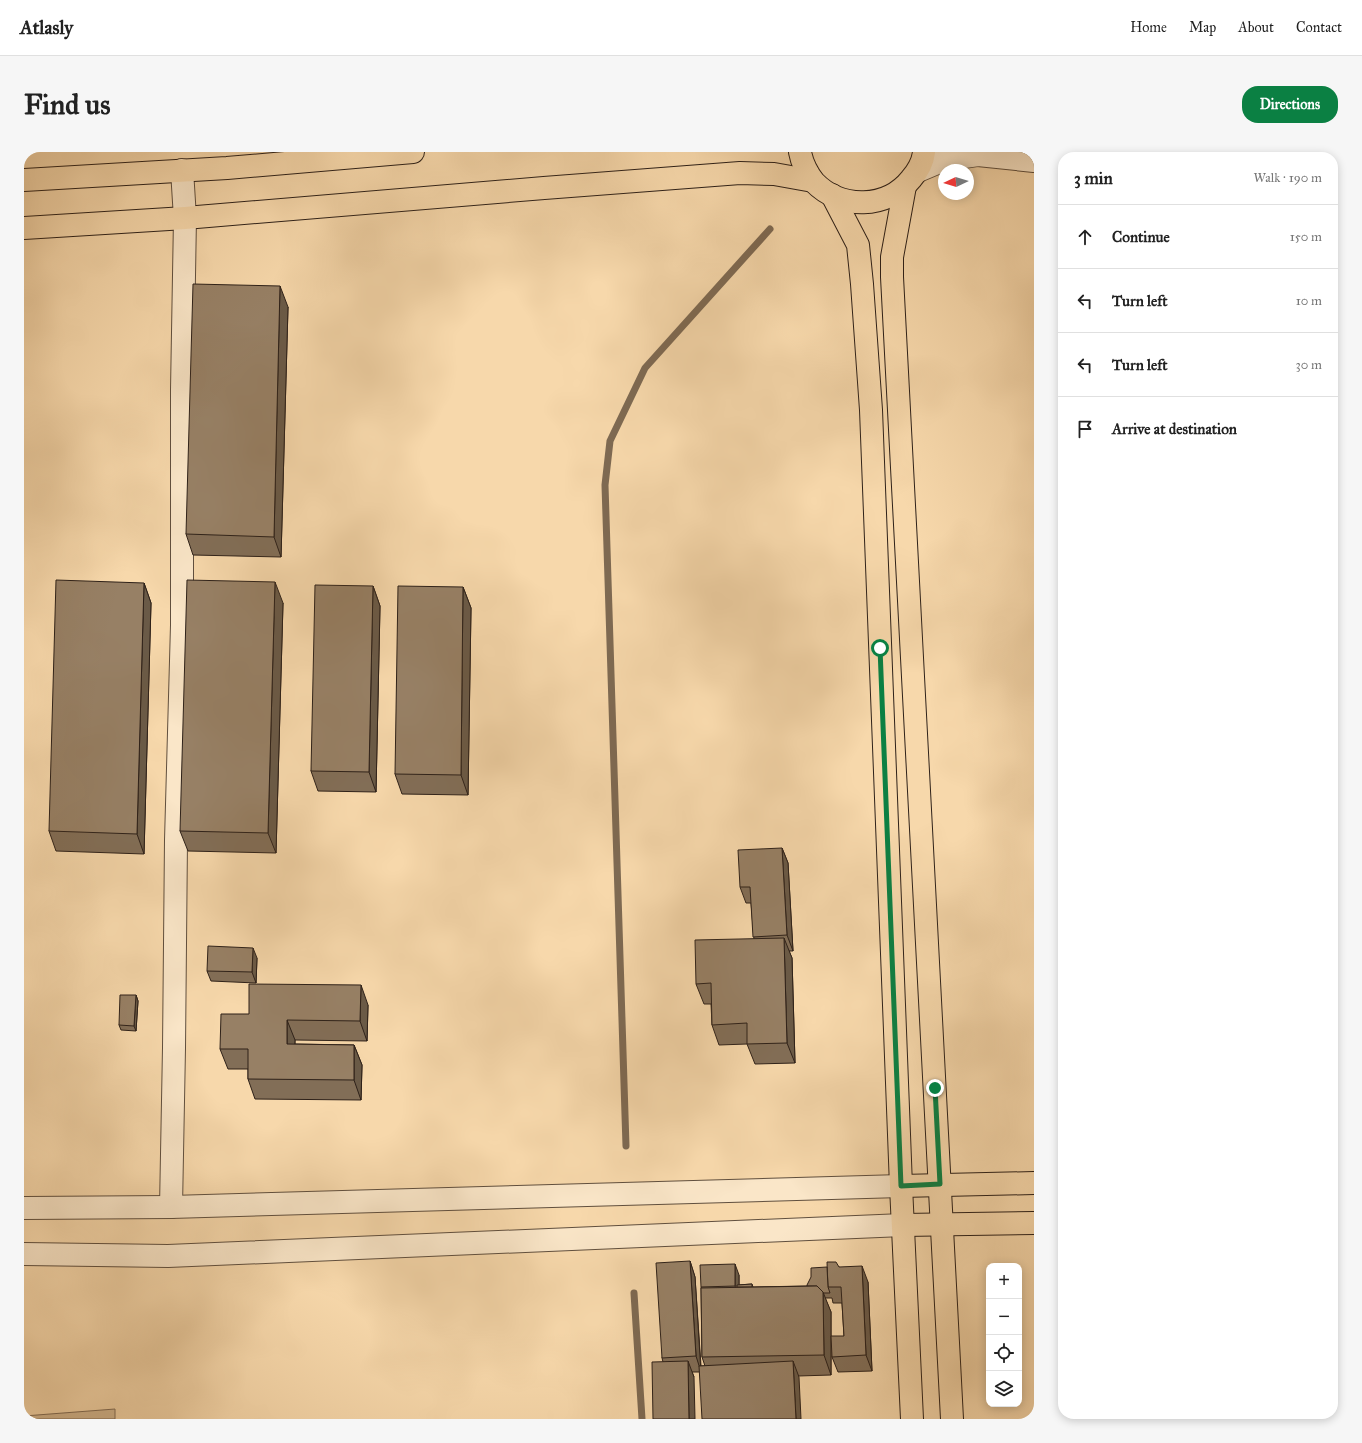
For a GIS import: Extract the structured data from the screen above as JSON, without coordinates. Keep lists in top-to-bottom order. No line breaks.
{"north":"left","page":{"header":"Atlasly","nav":["Home","Map","About","Contact"],"buttons":"Directions","title":"Find us","heading":["3 min","Walk · 190 m"],"list":[["Continue","150 m"],["Turn left","10 m"],["Turn left","30 m"],"Arrive at destination"],"map_buttons":["+","−"]}}
